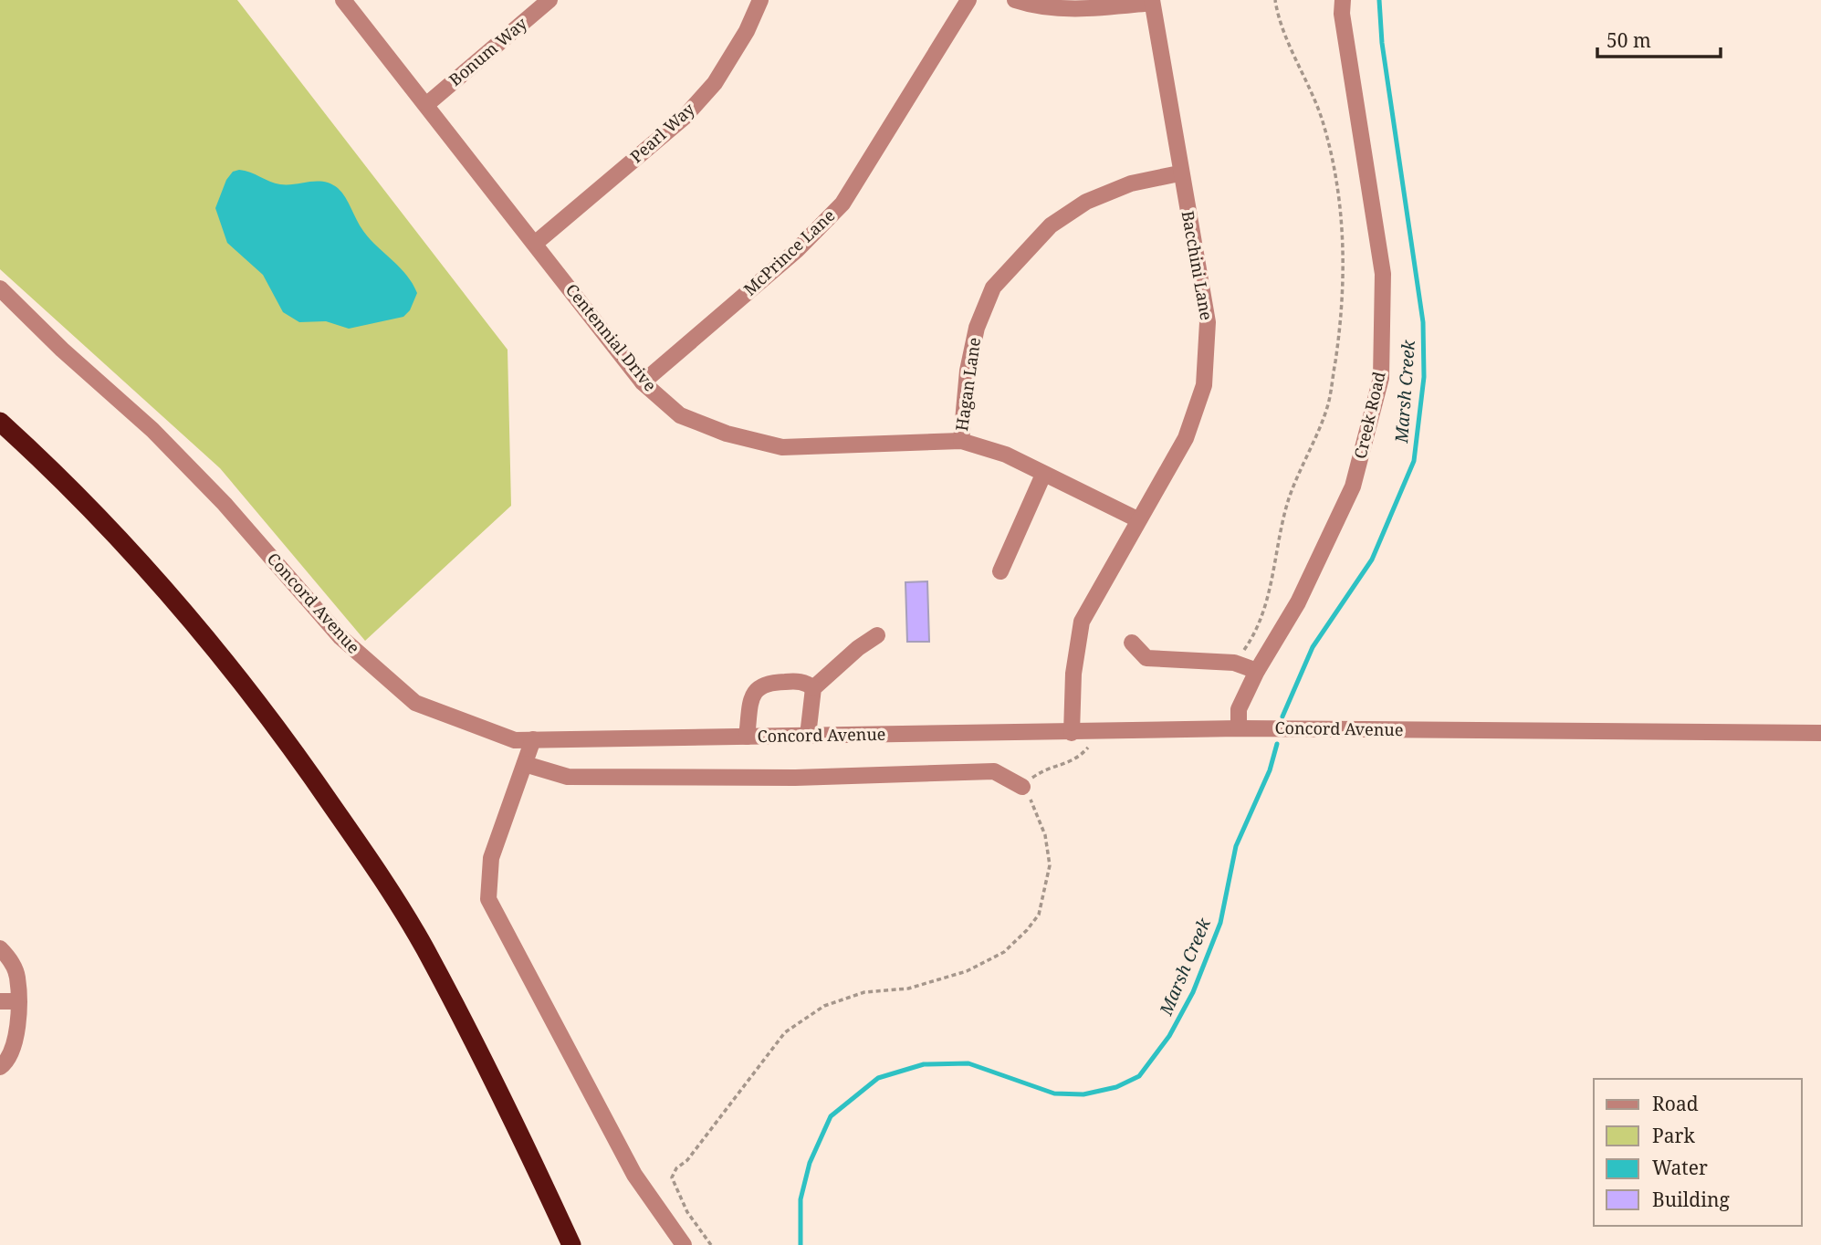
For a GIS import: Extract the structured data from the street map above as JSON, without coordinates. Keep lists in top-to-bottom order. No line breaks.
{"streets":{"street":["Bonum Way","Pearl Way","McPrince Lane","Bacchini Lane","Centennial Drive","Hagan Lane","Creek Road","Concord Avenue"]},"crossings":[["Bonum Way","Centennial Drive"],["Pearl Way","Centennial Drive"],["McPrince Lane","Centennial Drive"],["Bacchini Lane","Centennial Drive"],["Bacchini Lane","Hagan Lane"],["Bacchini Lane","Concord Avenue"],["Centennial Drive","Hagan Lane"],["Creek Road","Concord Avenue"]],"water":["Marsh Creek"],"legend":["Road","Park","Water","Building"],"scale_bar":"50 m"}
